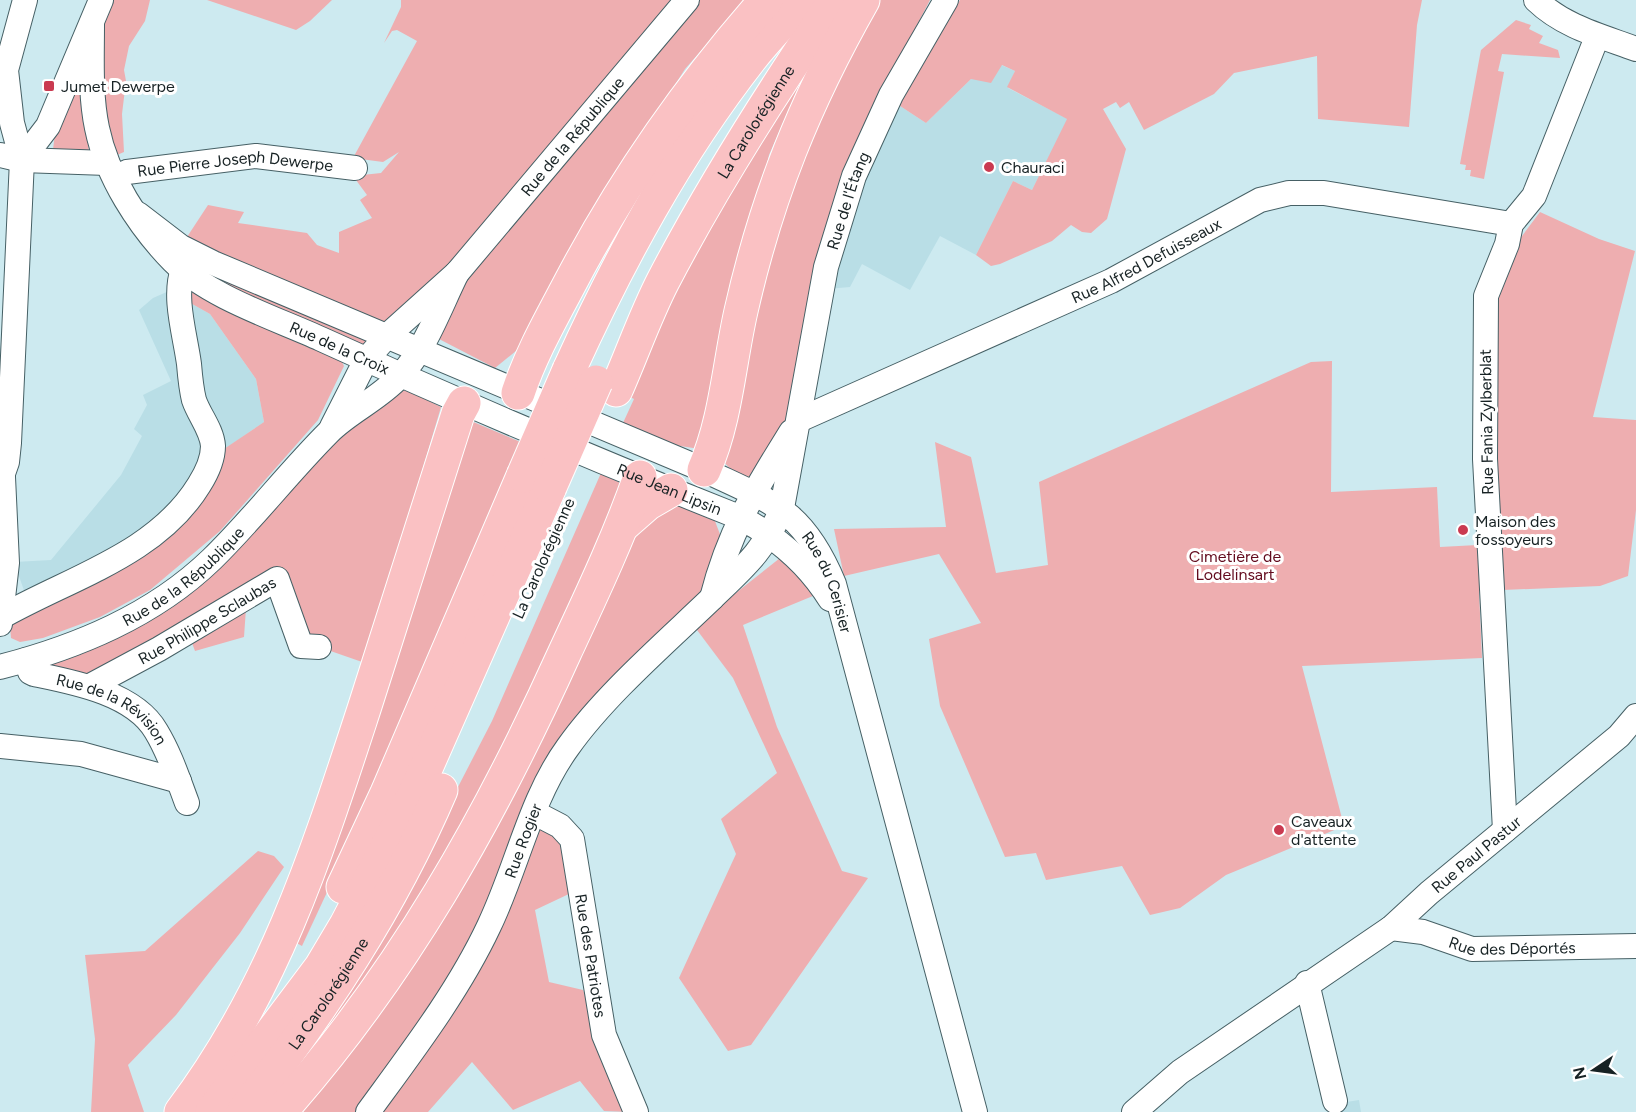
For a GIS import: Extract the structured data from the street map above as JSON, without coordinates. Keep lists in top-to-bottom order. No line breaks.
{"streets":{"highway":["La Carolorégienne"],"street":["Rue de la République","Rue Pierre Joseph Dewerpe","Rue de l'Étang","Rue Alfred Defuisseaux","Rue de la Croix","Rue Fania Zylberblat","Rue Jean Lipsin","Rue du Cerisier","Rue Philippe Sclaubas","Rue de la Révision","Rue Rogier","Rue Paul Pastur","Rue des Déportés","Rue des Patriotes"]},"crossings":[["Rue de la République","Rue de la Croix"],["Rue de la République","Rue de la Révision"],["Rue Pierre Joseph Dewerpe","Rue de la Croix"],["Rue de l'Étang","Rue Alfred Defuisseaux"],["Rue de l'Étang","Rue Jean Lipsin"],["Rue de l'Étang","Rue du Cerisier"],["Rue de l'Étang","Rue Rogier"],["Rue Alfred Defuisseaux","Rue Fania Zylberblat"],["Rue de la Croix","Rue Jean Lipsin"],["Rue Fania Zylberblat","Rue Paul Pastur"],["Rue Jean Lipsin","Rue du Cerisier"],["Rue Jean Lipsin","Rue Rogier"],["Rue du Cerisier","Rue Rogier"],["Rue Philippe Sclaubas","Rue de la Révision"],["Rue Rogier","Rue des Patriotes"],["Rue Paul Pastur","Rue des Déportés"]],"parks":["Cimetière de Lodelinsart"],"places":{"transit":["Jumet Dewerpe"],"other":["Chauraci","Maison des fossoyeurs","Caveaux d'attente"]},"north":"left"}
